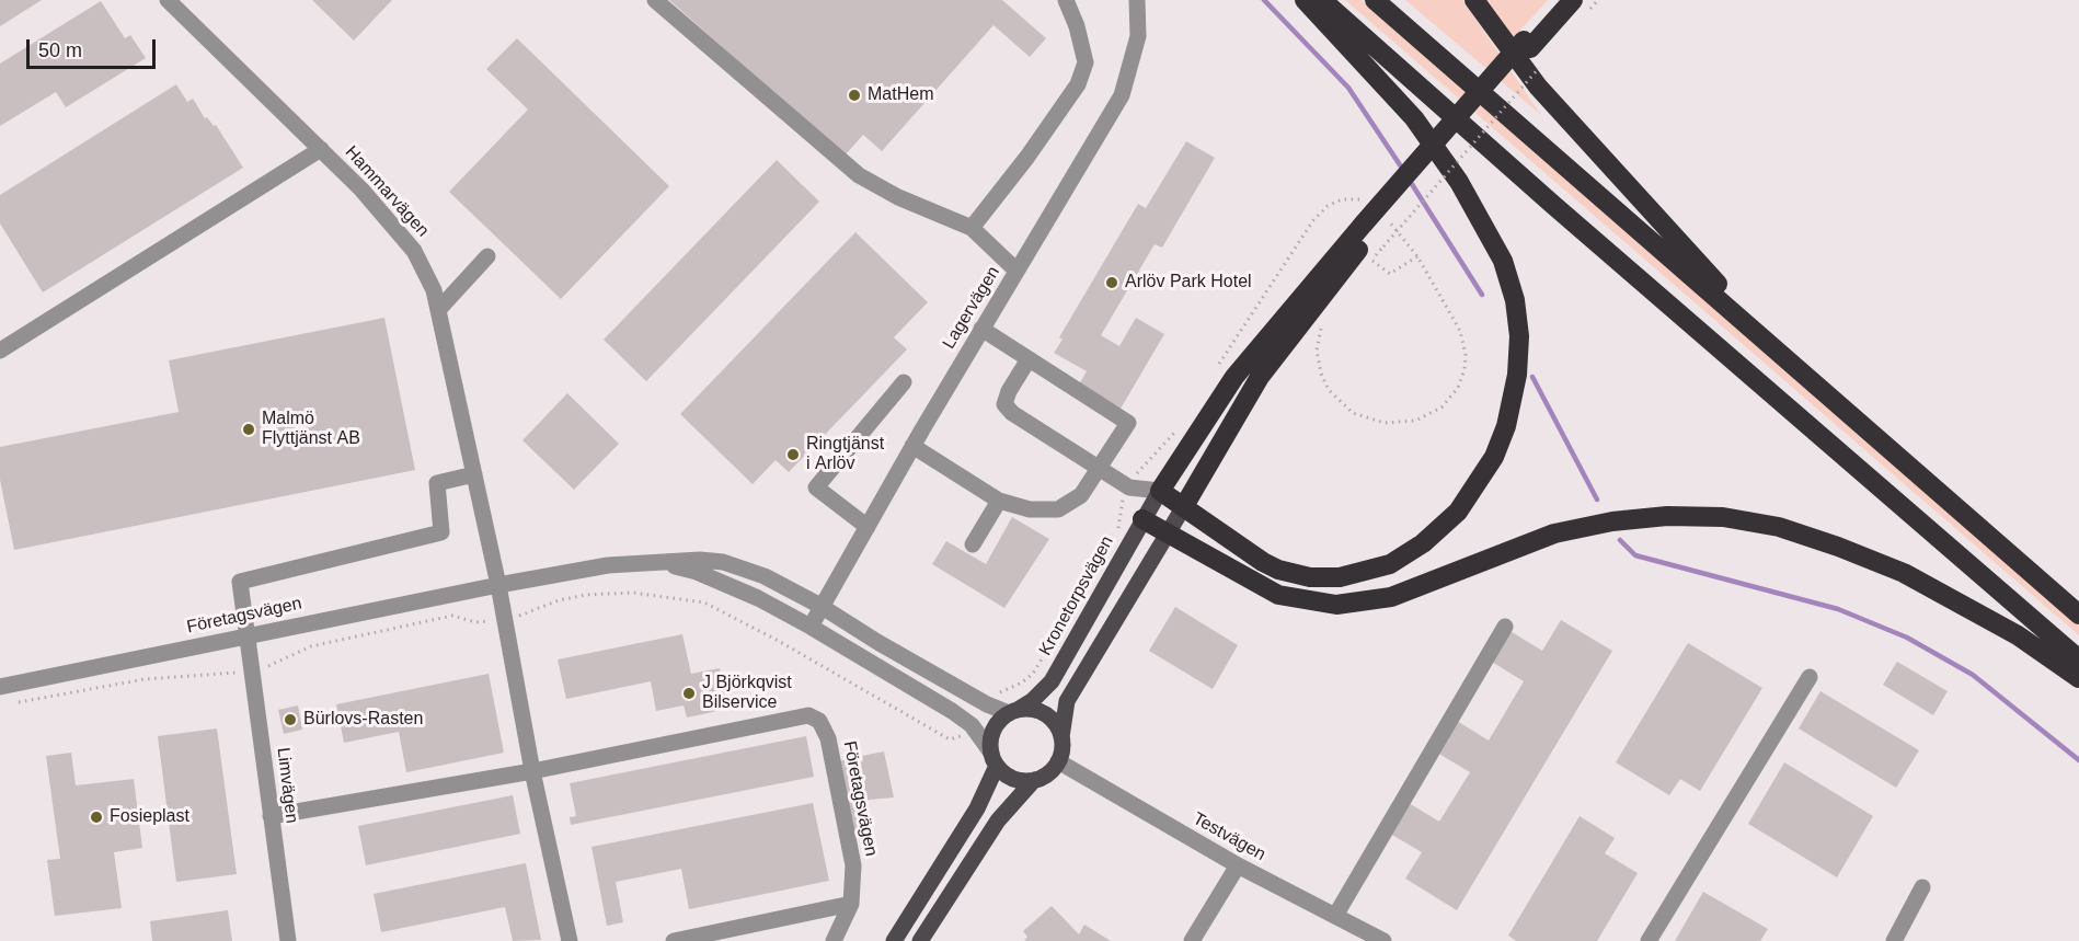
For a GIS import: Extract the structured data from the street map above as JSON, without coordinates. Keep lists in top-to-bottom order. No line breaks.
{"streets":{"main road":["Kronetorpsvägen"],"street":["Hammarvägen","Lagervägen","Företagsvägen","Limvägen","Testvägen"]},"crossings":[["Hammarvägen","Företagsvägen"],["Hammarvägen","Limvägen"],["Lagervägen","Företagsvägen"],["Kronetorpsvägen","Företagsvägen"],["Kronetorpsvägen","Testvägen"],["Företagsvägen","Limvägen"],["Företagsvägen","Testvägen"]],"places":["MatHem","Arlöv Park Hotel","Malmö Flyttjänst AB","Ringtjänst i Arlöv","J Björkqvist Bilservice","Bürlovs-Rasten","Fosieplast"],"scale_bar":"50 m"}
